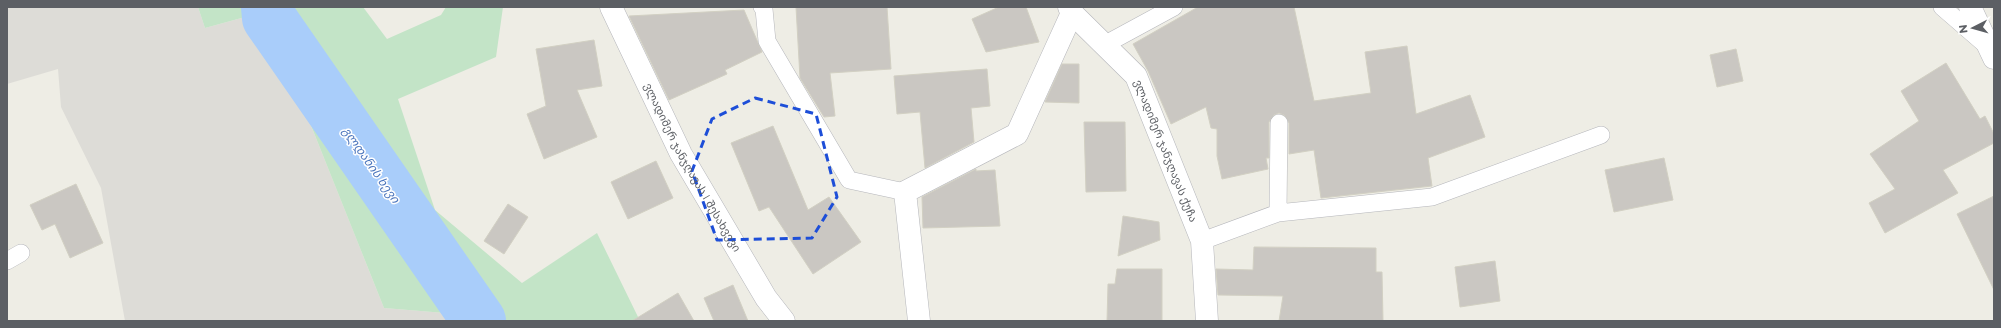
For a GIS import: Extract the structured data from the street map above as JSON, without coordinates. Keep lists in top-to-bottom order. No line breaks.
{"streets":{"street":["ვლადიმერ ჯანჯღავას ქუჩა","ვლადიმერ ჯანჯღავას I შესახვევი"]},"water":["გლდანის ხევი"],"north":"left"}
